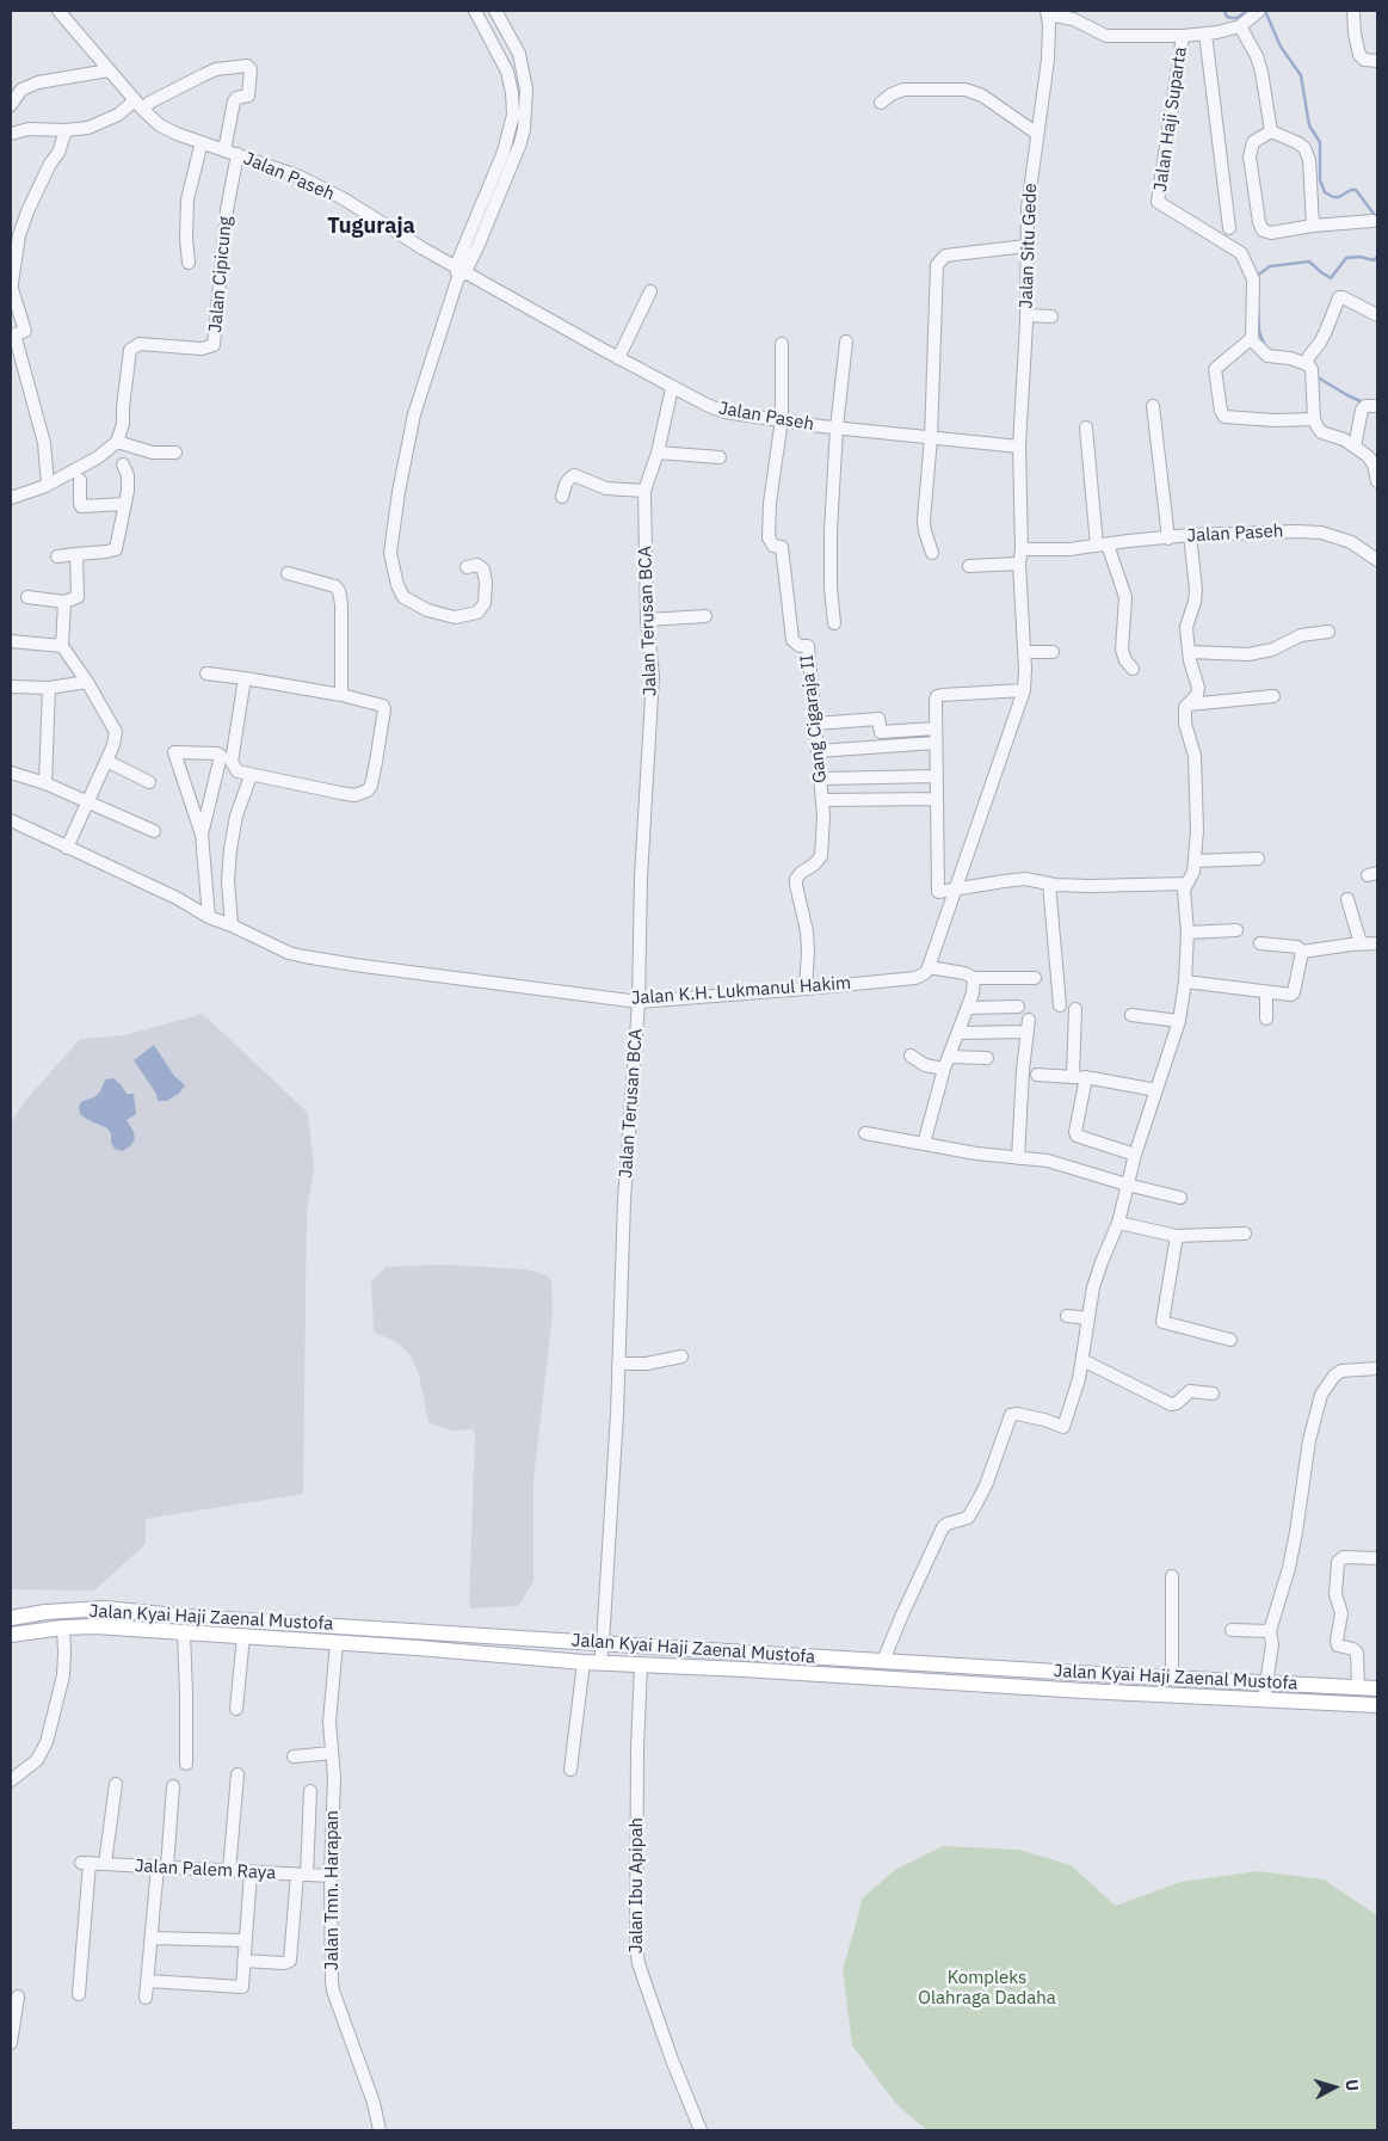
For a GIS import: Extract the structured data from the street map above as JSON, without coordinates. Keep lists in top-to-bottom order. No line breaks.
{"streets":{"main road":["Jalan Kyai Haji Zaenal Mustofa"],"street":["Jalan Haji Suparta","Jalan Paseh","Jalan Situ Gede","Jalan Cipicung","Jalan Terusan BCA","Gang Cigaraja II","Jalan K.H. Lukmanul Hakim","Jalan Palem Raya","Jalan Ibu Apipah","Jalan Tmn. Harapan"]},"crossings":[["Jalan Paseh","Jalan Situ Gede"],["Jalan Paseh","Jalan Cipicung"],["Jalan Paseh","Jalan Terusan BCA"],["Jalan Paseh","Gang Cigaraja II"],["Jalan Terusan BCA","Jalan K.H. Lukmanul Hakim"],["Jalan Terusan BCA","Jalan Kyai Haji Zaenal Mustofa"],["Gang Cigaraja II","Jalan K.H. Lukmanul Hakim"],["Jalan Kyai Haji Zaenal Mustofa","Jalan Ibu Apipah"],["Jalan Kyai Haji Zaenal Mustofa","Jalan Tmn. Harapan"],["Jalan Palem Raya","Jalan Tmn. Harapan"]],"districts":["Tuguraja"],"parks":["Kompleks Olahraga Dadaha"],"north":"right"}
